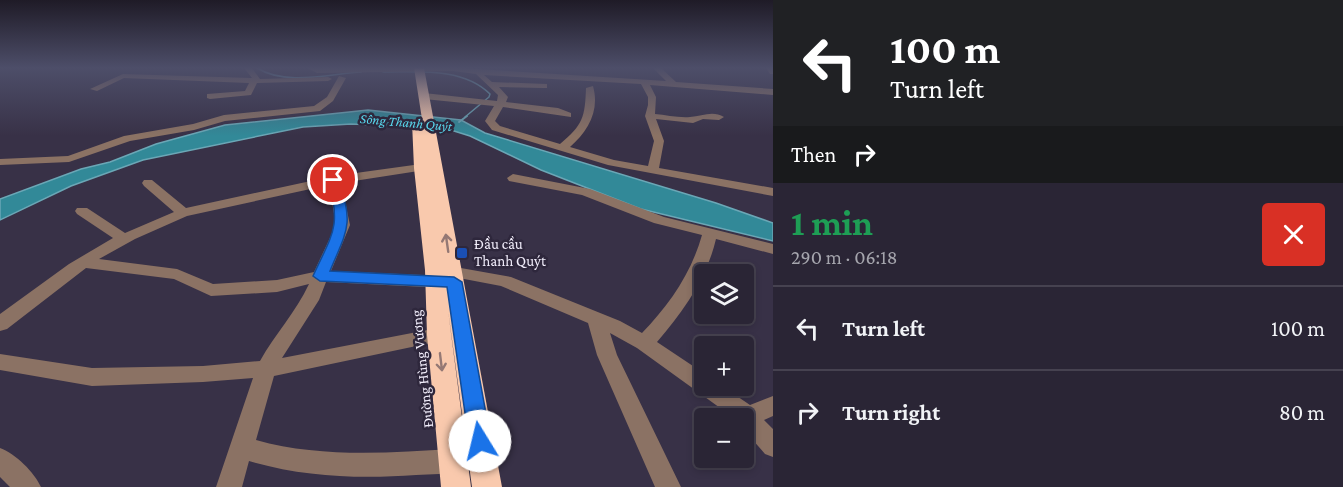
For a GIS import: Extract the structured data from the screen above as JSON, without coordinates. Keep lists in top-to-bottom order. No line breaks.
{"streets":{"highway":["Đường Hùng Vương"]},"water":["Sông Thanh Quýt"],"places":{"transit":["Đầu cầu Thanh Quýt"]},"page":{"turn":["100 m","Turn left"],"then":"Then","heading":["1 min","290 m · 06:18"],"map_buttons":["+","−"],"list":[{"name":"Turn left","value":"100 m"},{"name":"Turn right","value":"80 m"}]}}
